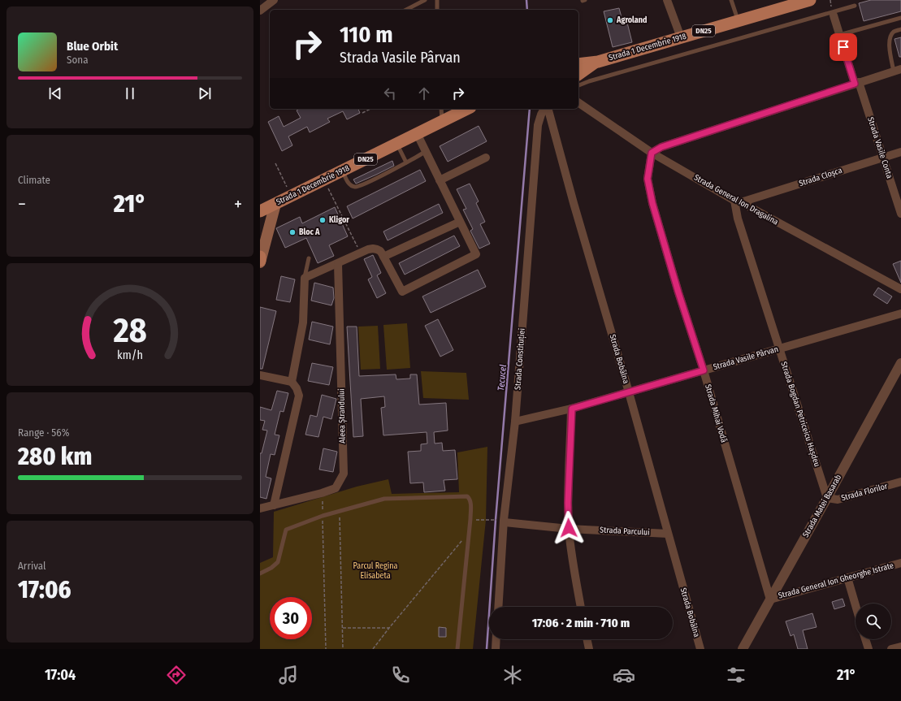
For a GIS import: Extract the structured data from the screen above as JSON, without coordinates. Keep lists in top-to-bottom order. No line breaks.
{"streets":{"main road":["DN25","Strada 1 Decembrie 1918"],"street":["Strada Vasile Conta","Strada Cloșca","Strada General Ion Dragalina","Strada Vasile Pârvan","Strada Constituției","Strada Bobâlna","Strada Mihai Vodă","Strada Bogdan Petriceicu Hașdeu","Aleea Ștrandului","Strada Florilor","Strada Matei Basarab","Strada Parcului","Strada General Ion Gheorghe Istrate"]},"crossings":[["Strada Vasile Conta","Strada Cloșca"],["Strada Cloșca","Strada General Ion Dragalina"],["Strada Cloșca","Strada Bogdan Petriceicu Hașdeu"],["Strada General Ion Dragalina","Strada Mihai Vodă"],["Strada General Ion Dragalina","Strada Bogdan Petriceicu Hașdeu"],["Strada Vasile Pârvan","Strada Constituției"],["Strada Vasile Pârvan","Strada Bobâlna"],["Strada Vasile Pârvan","Strada Mihai Vodă"],["Strada Vasile Pârvan","Strada Bogdan Petriceicu Hașdeu"],["Strada Constituției","Strada Parcului"],["Strada Bobâlna","Strada Parcului"],["Strada Mihai Vodă","Strada Matei Basarab"],["Strada Mihai Vodă","Strada General Ion Gheorghe Istrate"],["Strada Bogdan Petriceicu Hașdeu","Strada Florilor"],["Strada Bogdan Petriceicu Hașdeu","Strada Matei Basarab"],["Strada Florilor","Strada Matei Basarab"],["Strada Matei Basarab","Strada General Ion Gheorghe Istrate"]],"water":["Tecucel"],"parks":["Parcul Regina Elisabeta"],"places":["Agroland","Kligor","Bloc A"],"page":{"turn":["110 m","Strada Vasile Pârvan"],"song":["Blue Orbit","Sona"],"tile":["Climate",["Range · 56%","280 km"],["Arrival","17:06"]],"heat":["−","21°","+"],"limit":"30","trip":"17:06 · 2 min · 710 m","tabs":["17:04","21°"],"gauge":["28","km/h"]}}
